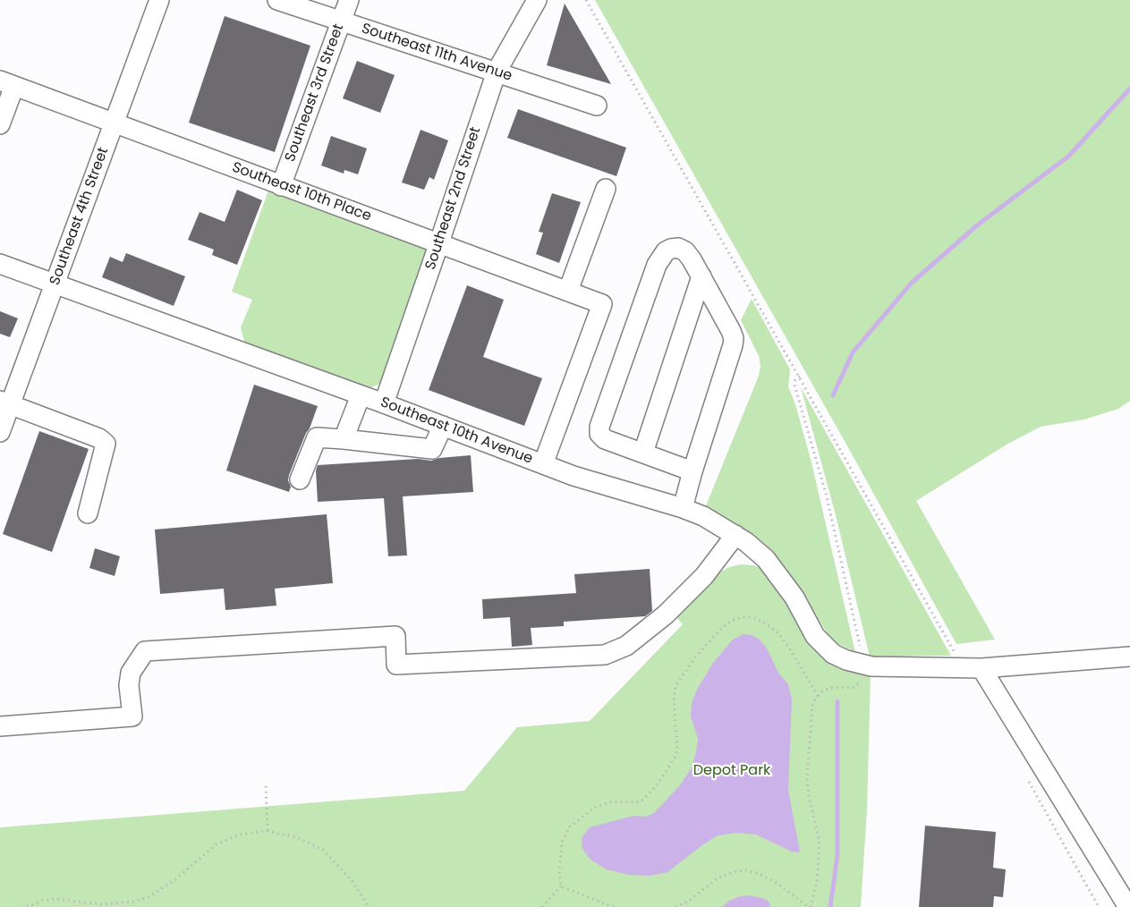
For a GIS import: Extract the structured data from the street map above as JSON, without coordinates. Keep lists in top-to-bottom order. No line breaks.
{"streets":{"street":["Southeast 11th Avenue","Southeast 3rd Street","Southeast 10th Place","Southeast 2nd Street","Southeast 4th Street","Southeast 10th Avenue"]},"crossings":[["Southeast 11th Avenue","Southeast 3rd Street"],["Southeast 11th Avenue","Southeast 2nd Street"],["Southeast 3rd Street","Southeast 10th Place"],["Southeast 10th Place","Southeast 2nd Street"],["Southeast 10th Place","Southeast 4th Street"],["Southeast 10th Place","Southeast 10th Avenue"],["Southeast 2nd Street","Southeast 10th Avenue"],["Southeast 4th Street","Southeast 10th Avenue"]],"parks":["Depot Park"]}
